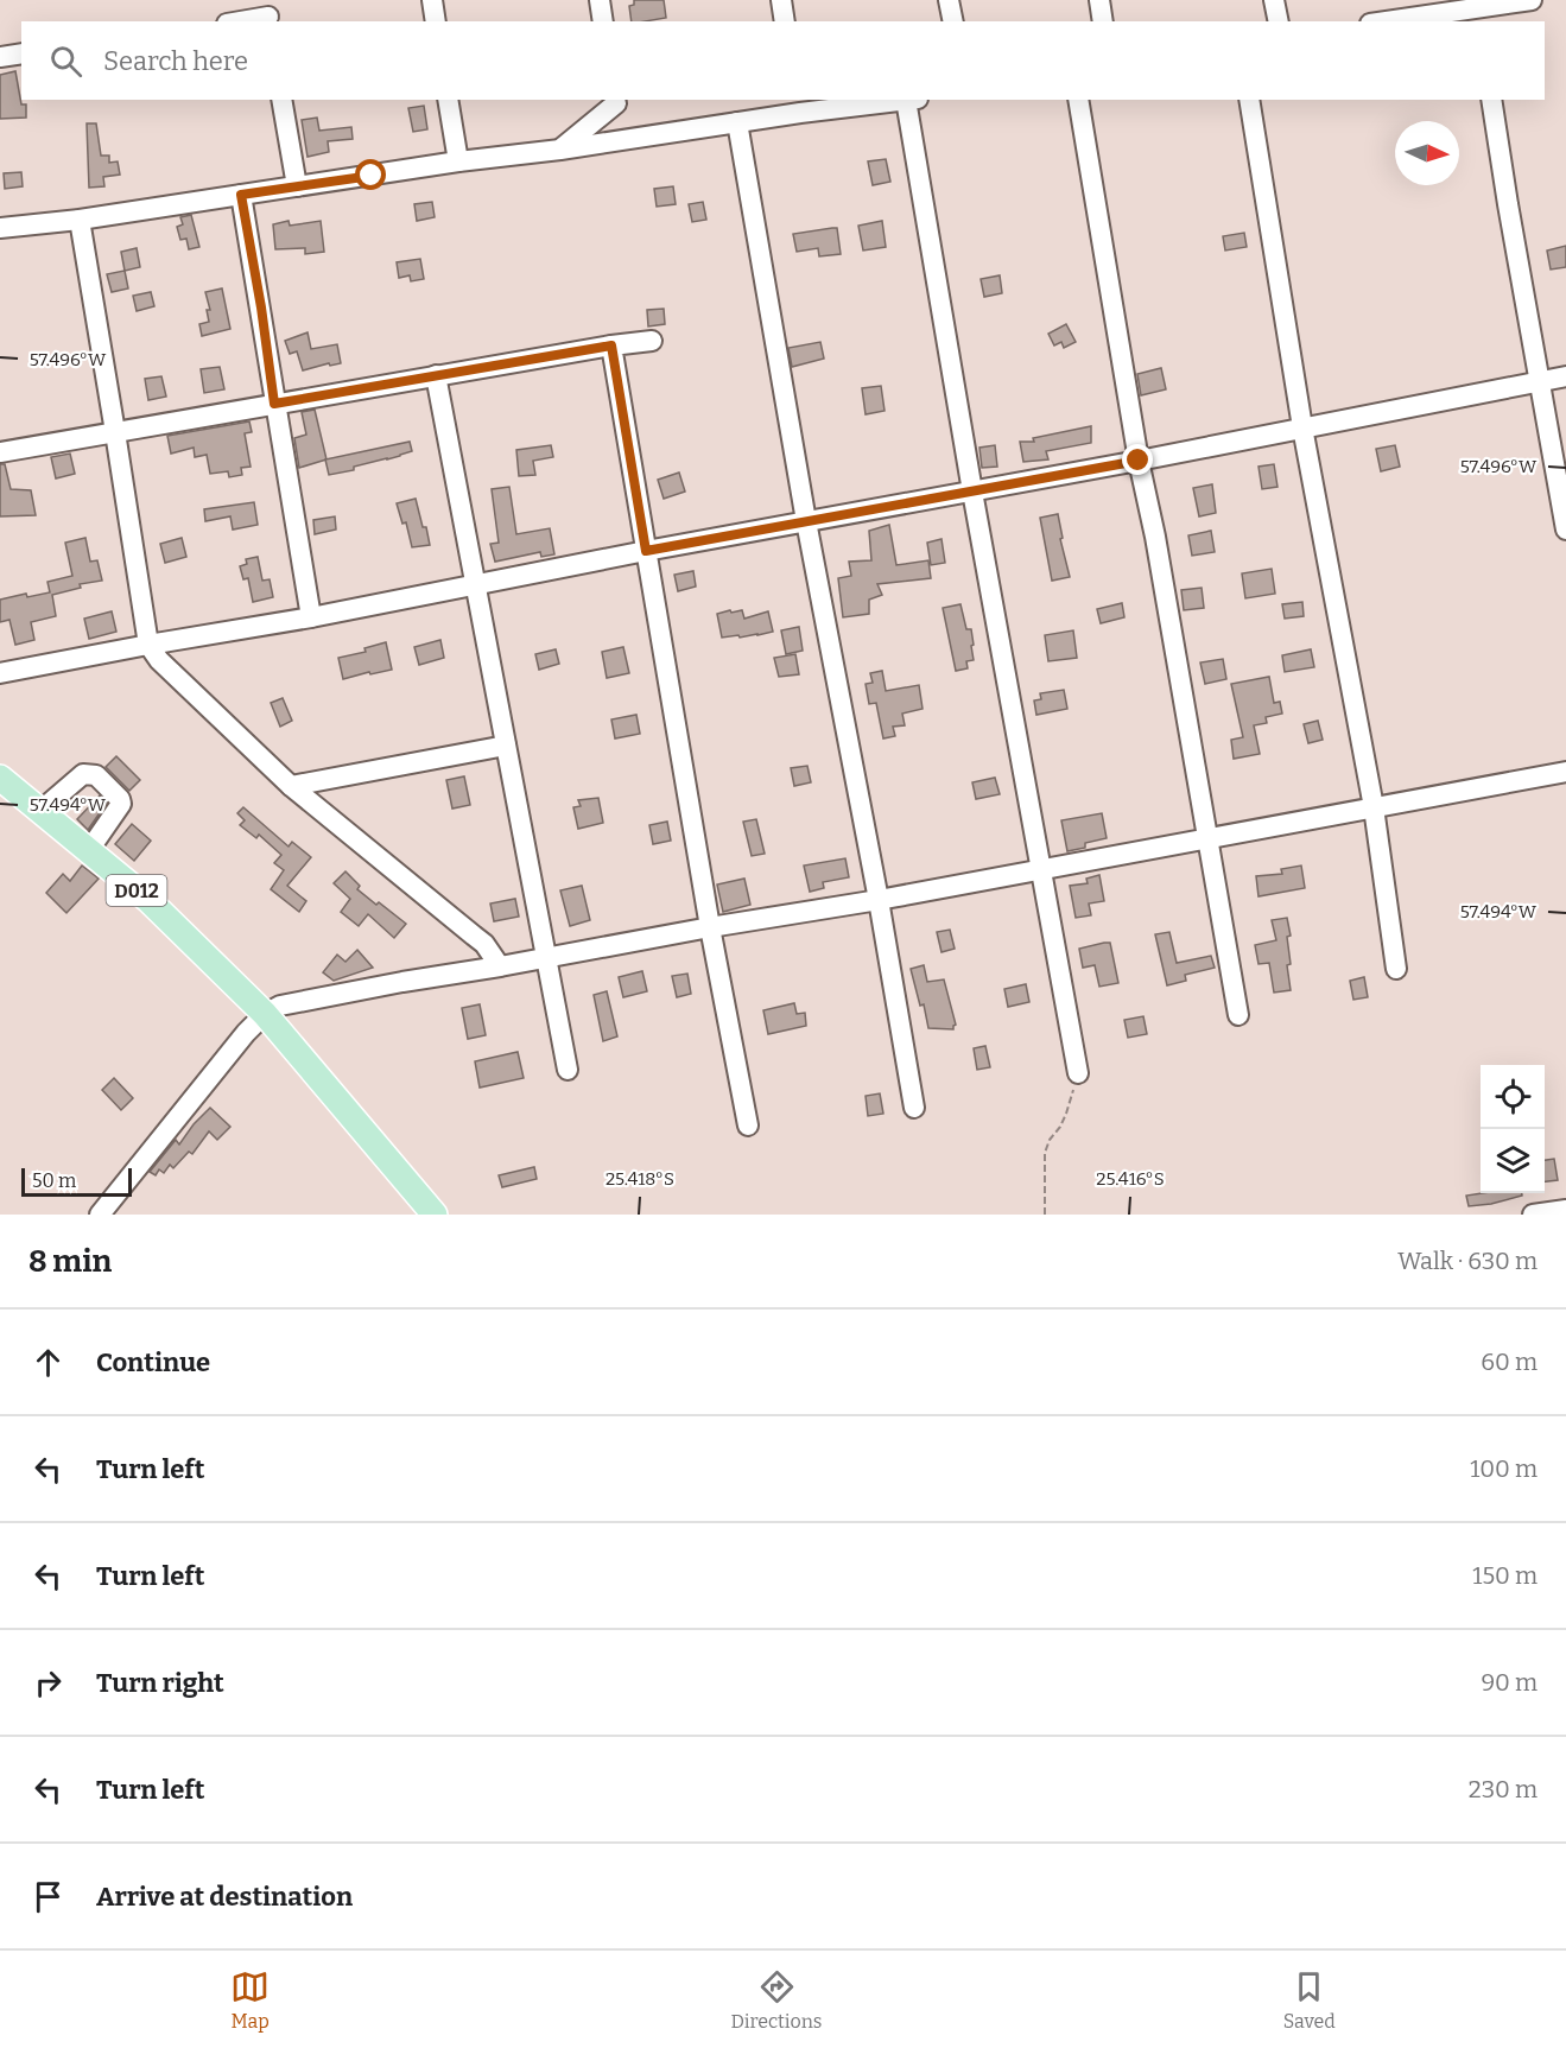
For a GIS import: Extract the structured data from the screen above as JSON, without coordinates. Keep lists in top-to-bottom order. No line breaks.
{"streets":{"main road":["D012"]},"scale_bar":"50 m","north":"right","page":{"search":"Search here","scale":"50 m","heading":["8 min","Walk · 630 m"],"list":[["Continue","60 m"],["Turn left","100 m"],["Turn left","150 m"],["Turn right","90 m"],["Turn left","230 m"],"Arrive at destination"],"nav":["Map","Directions","Saved"]},"coordinates":["57.496°W","57.494°W","25.418°S","25.416°S"]}
